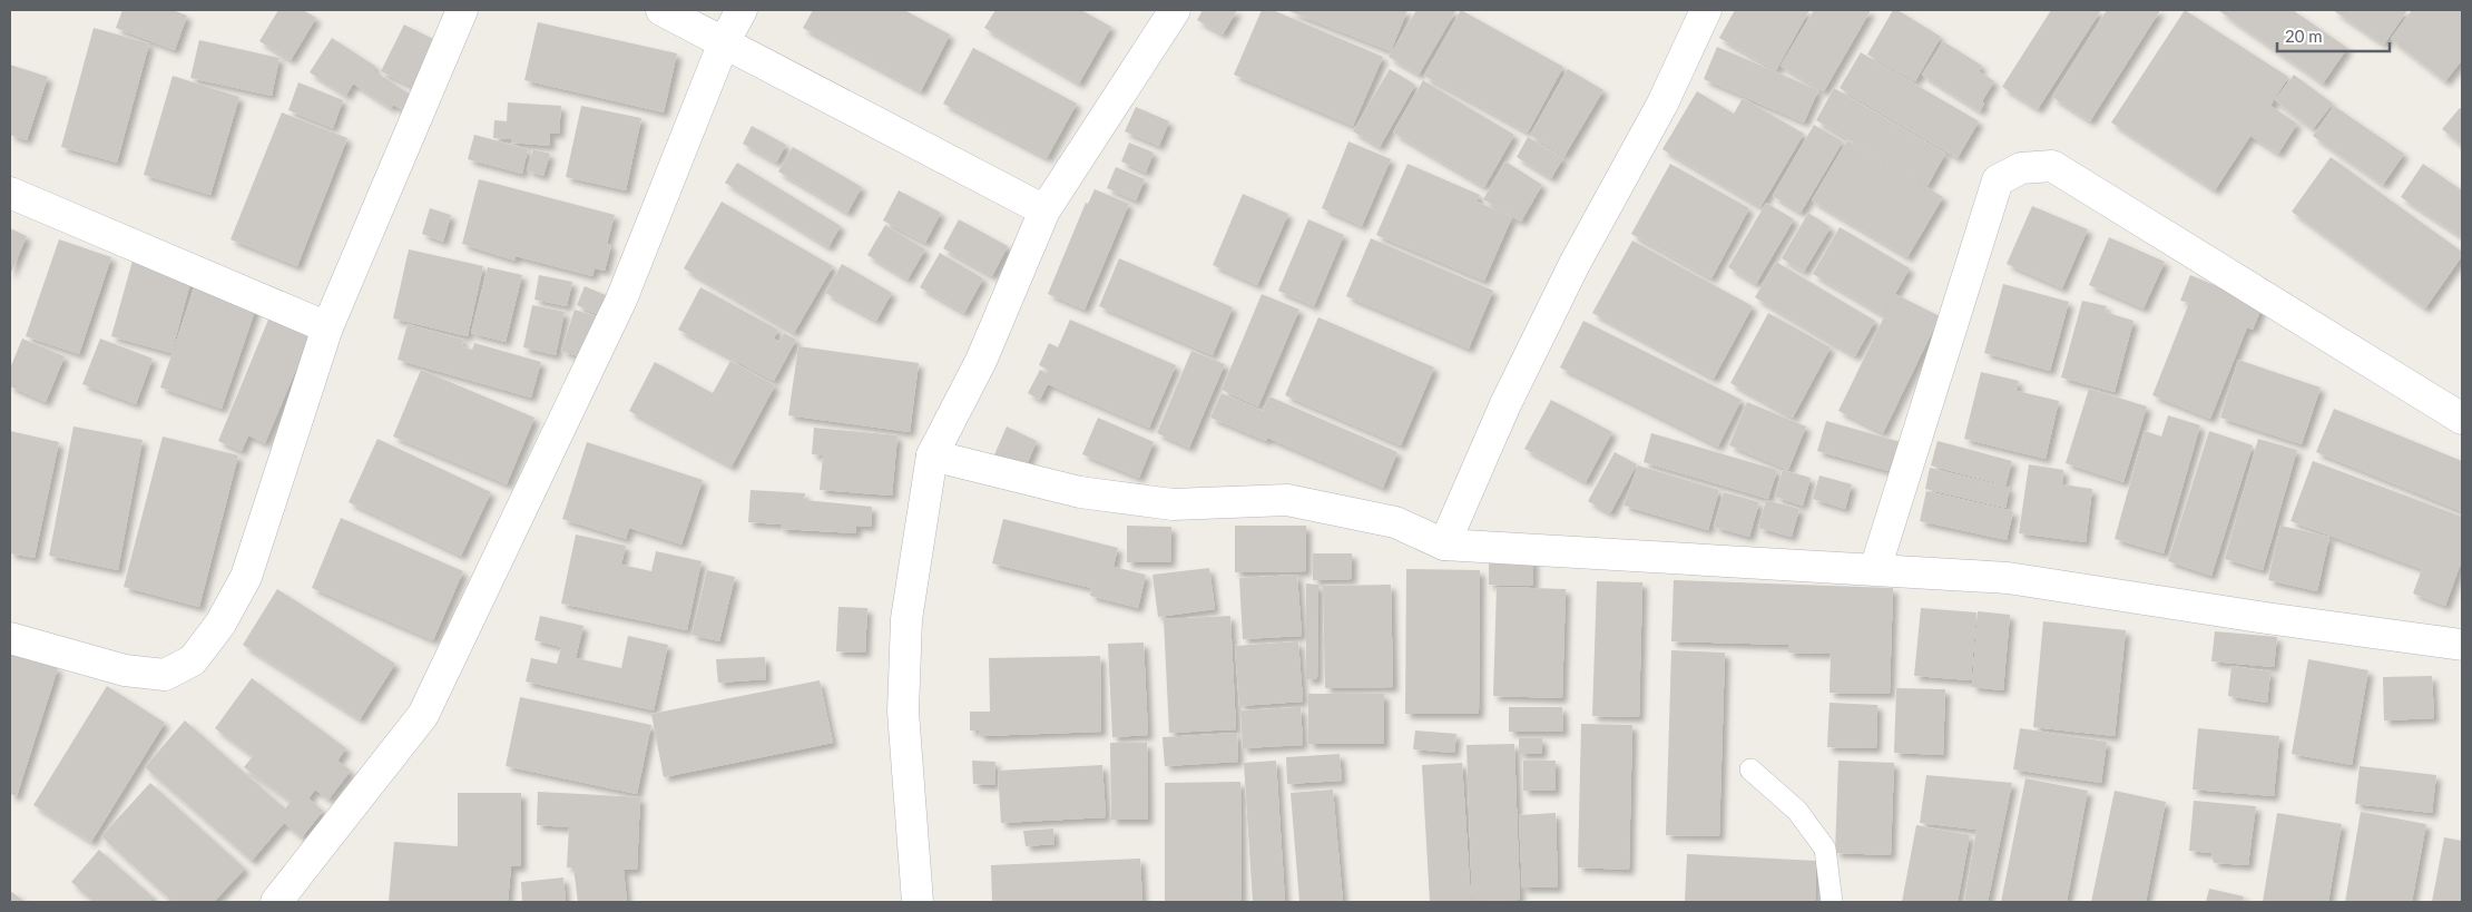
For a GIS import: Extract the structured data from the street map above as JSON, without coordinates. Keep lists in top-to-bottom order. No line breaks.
{"scale_bar":"20 m"}
